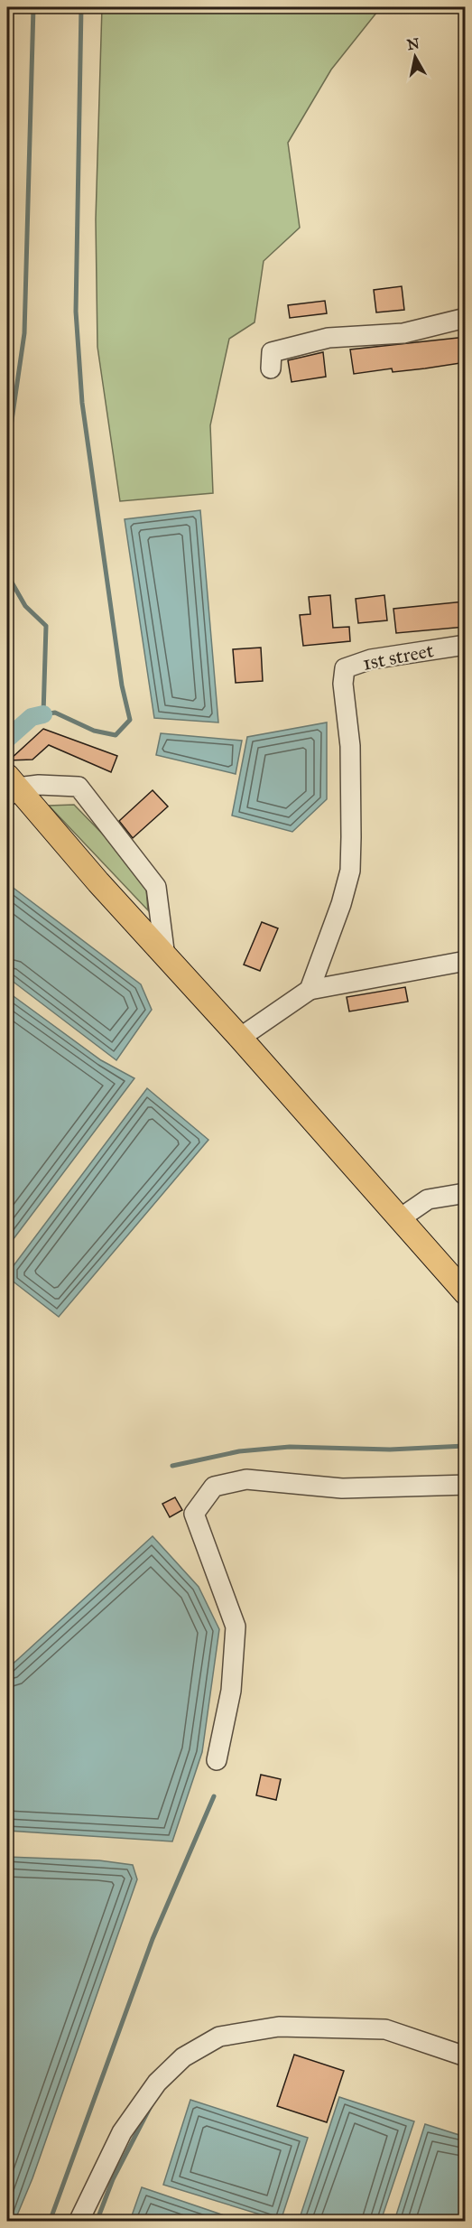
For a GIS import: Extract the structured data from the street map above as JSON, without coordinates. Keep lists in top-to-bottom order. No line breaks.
{"streets":{"street":["1st street"]},"north":"top"}
